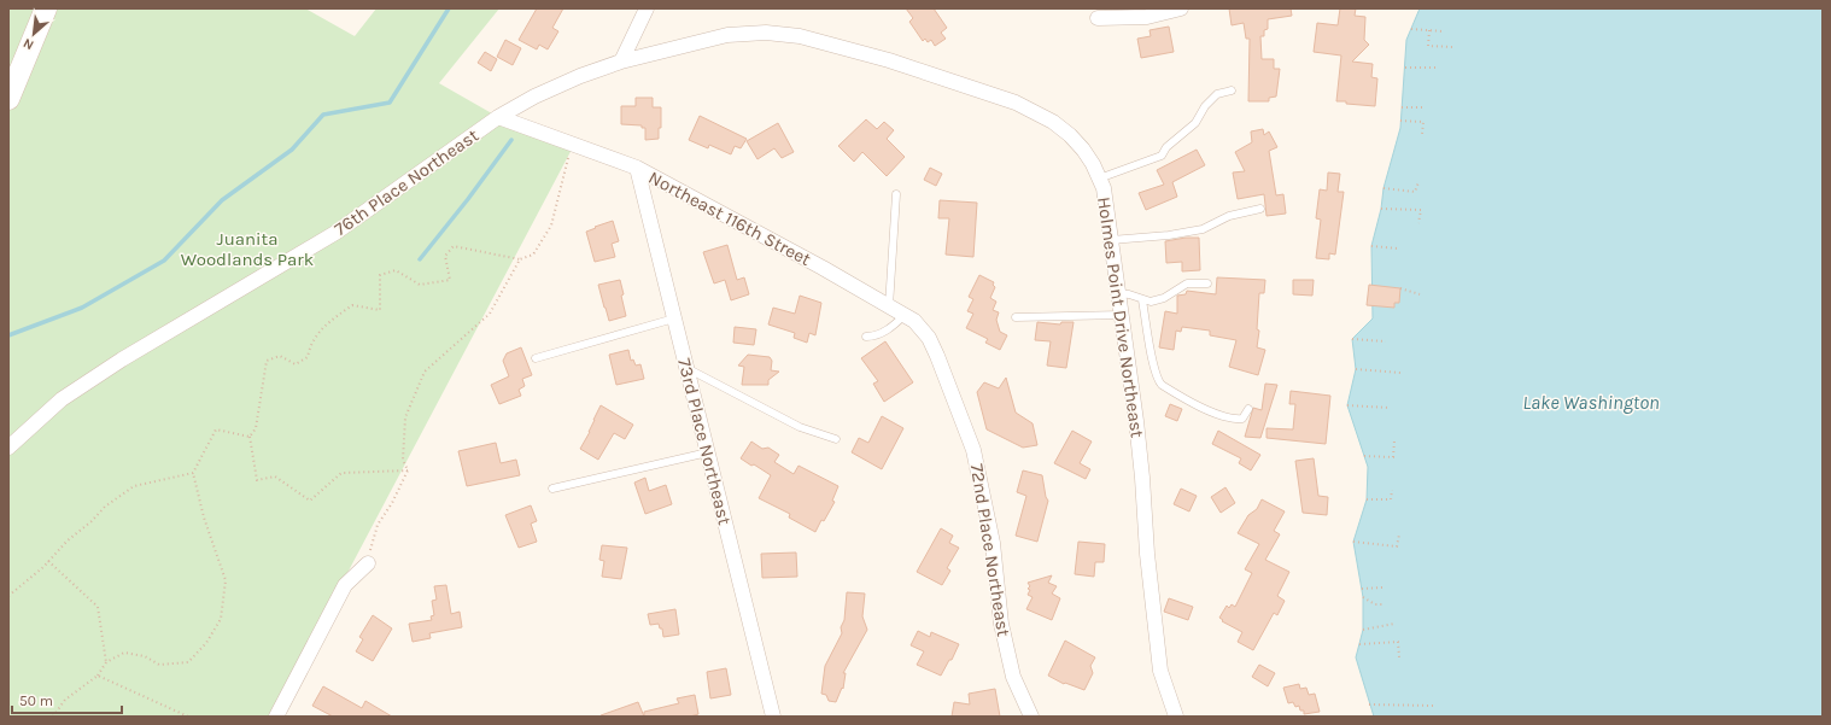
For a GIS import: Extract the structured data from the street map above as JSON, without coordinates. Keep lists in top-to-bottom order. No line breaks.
{"streets":{"street":["76th Place Northeast","Northeast 116th Street","Holmes Point Drive Northeast","73rd Place Northeast","72nd Place Northeast"]},"crossings":[["76th Place Northeast","Northeast 116th Street"],["76th Place Northeast","Holmes Point Drive Northeast"],["Northeast 116th Street","73rd Place Northeast"],["Northeast 116th Street","72nd Place Northeast"]],"water":["Lake Washington"],"parks":["Juanita Woodlands Park"],"scale_bar":"50 m","north":"bottom left"}
